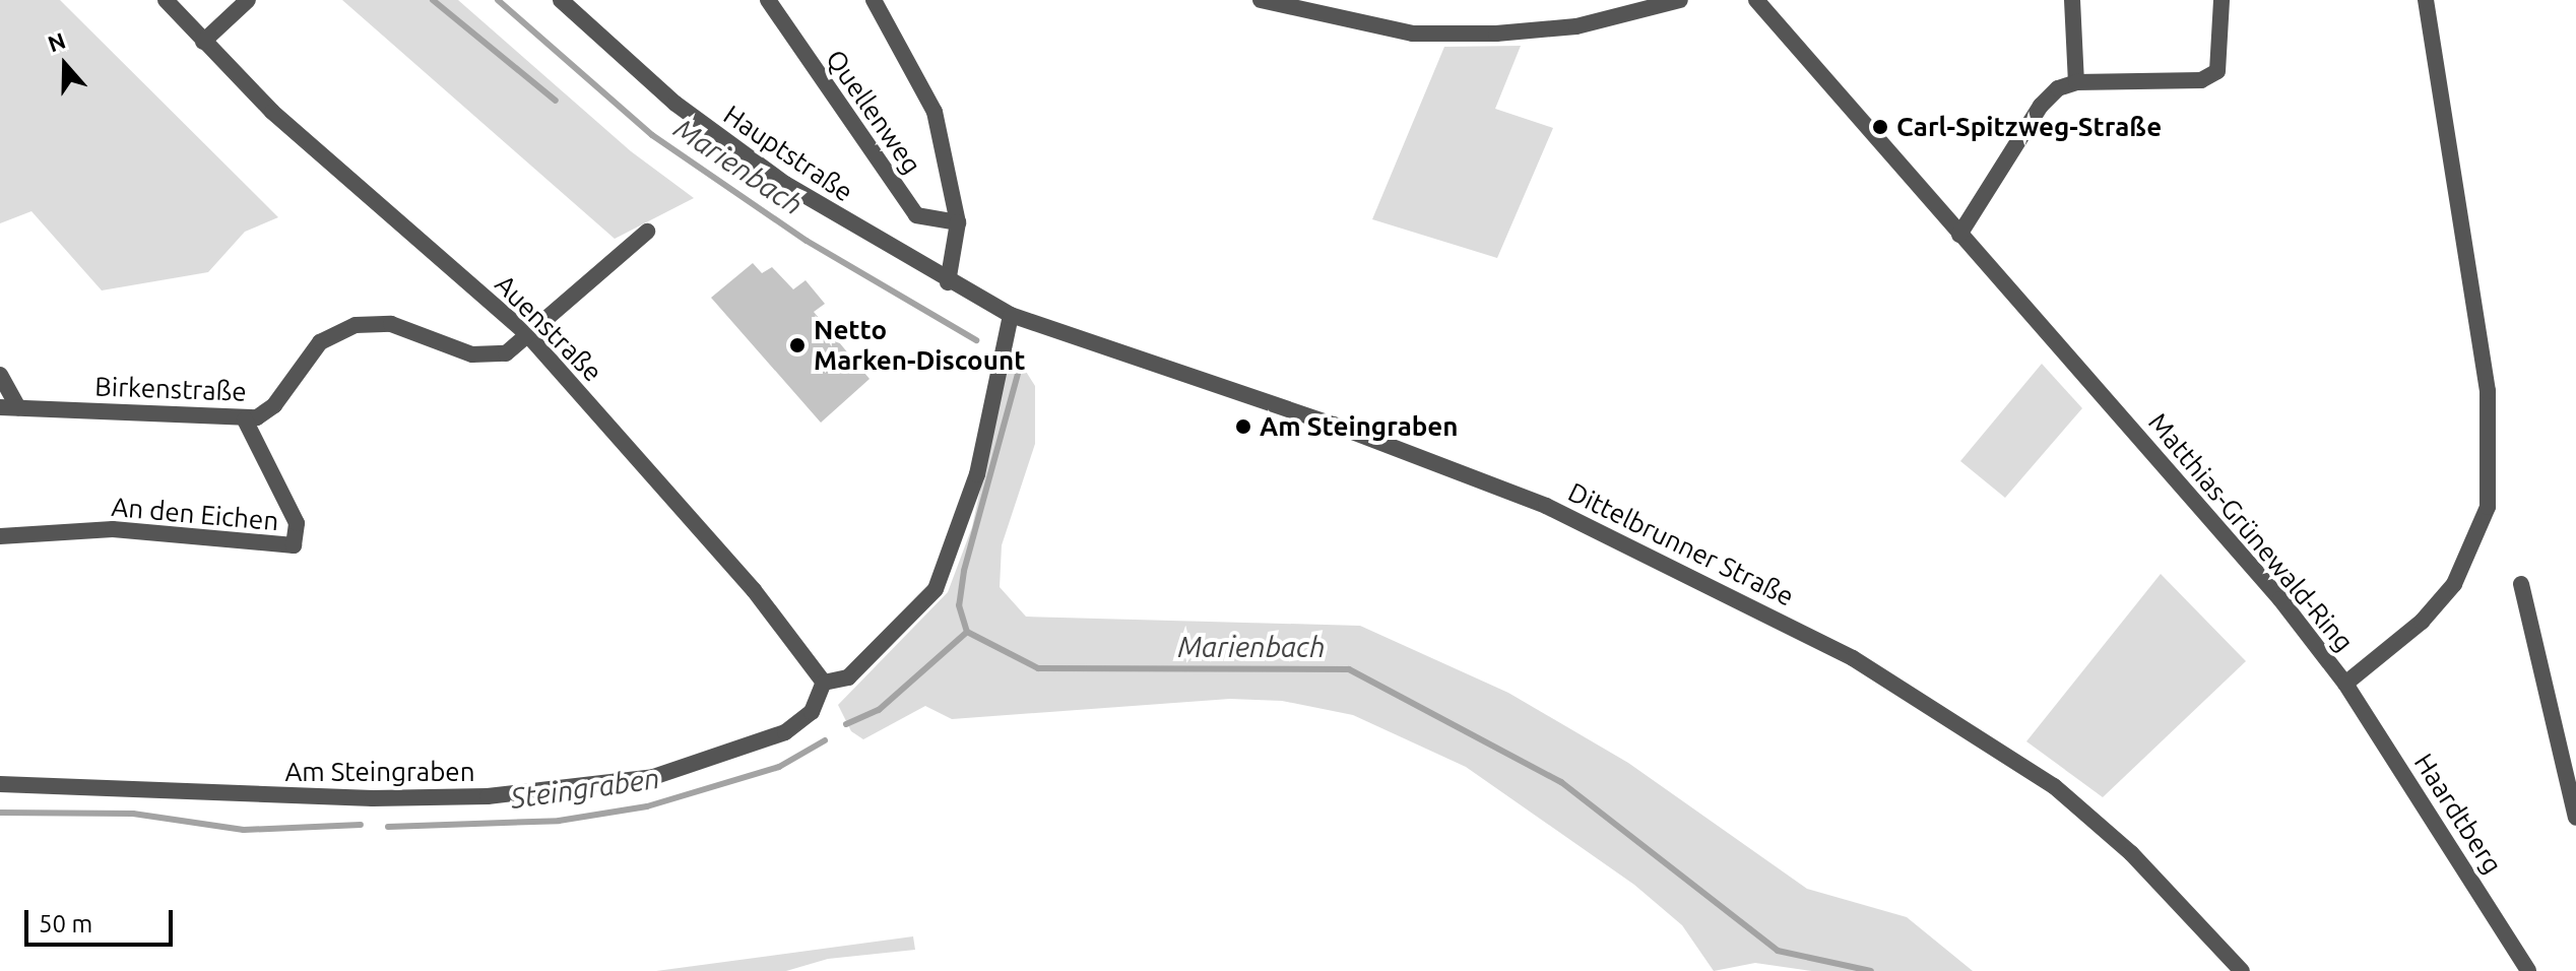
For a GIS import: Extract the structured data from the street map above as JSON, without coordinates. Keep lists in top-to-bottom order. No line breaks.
{"streets":{"street":["Quellenweg","Hauptstraße","Auenstraße","Birkenstraße","An den Eichen","Matthias-Grünewald-Ring","Dittelbrunner Straße","Am Steingraben","Haardtberg"]},"crossings":[["Hauptstraße","Dittelbrunner Straße"],["Auenstraße","Birkenstraße"],["Auenstraße","Am Steingraben"],["Birkenstraße","An den Eichen"],["Matthias-Grünewald-Ring","Haardtberg"]],"water":["Marienbach","Steingraben"],"places":["Carl-Spitzweg-Straße","Netto Marken-Discount","Am Steingraben"],"scale_bar":"50 m","north":"top"}
